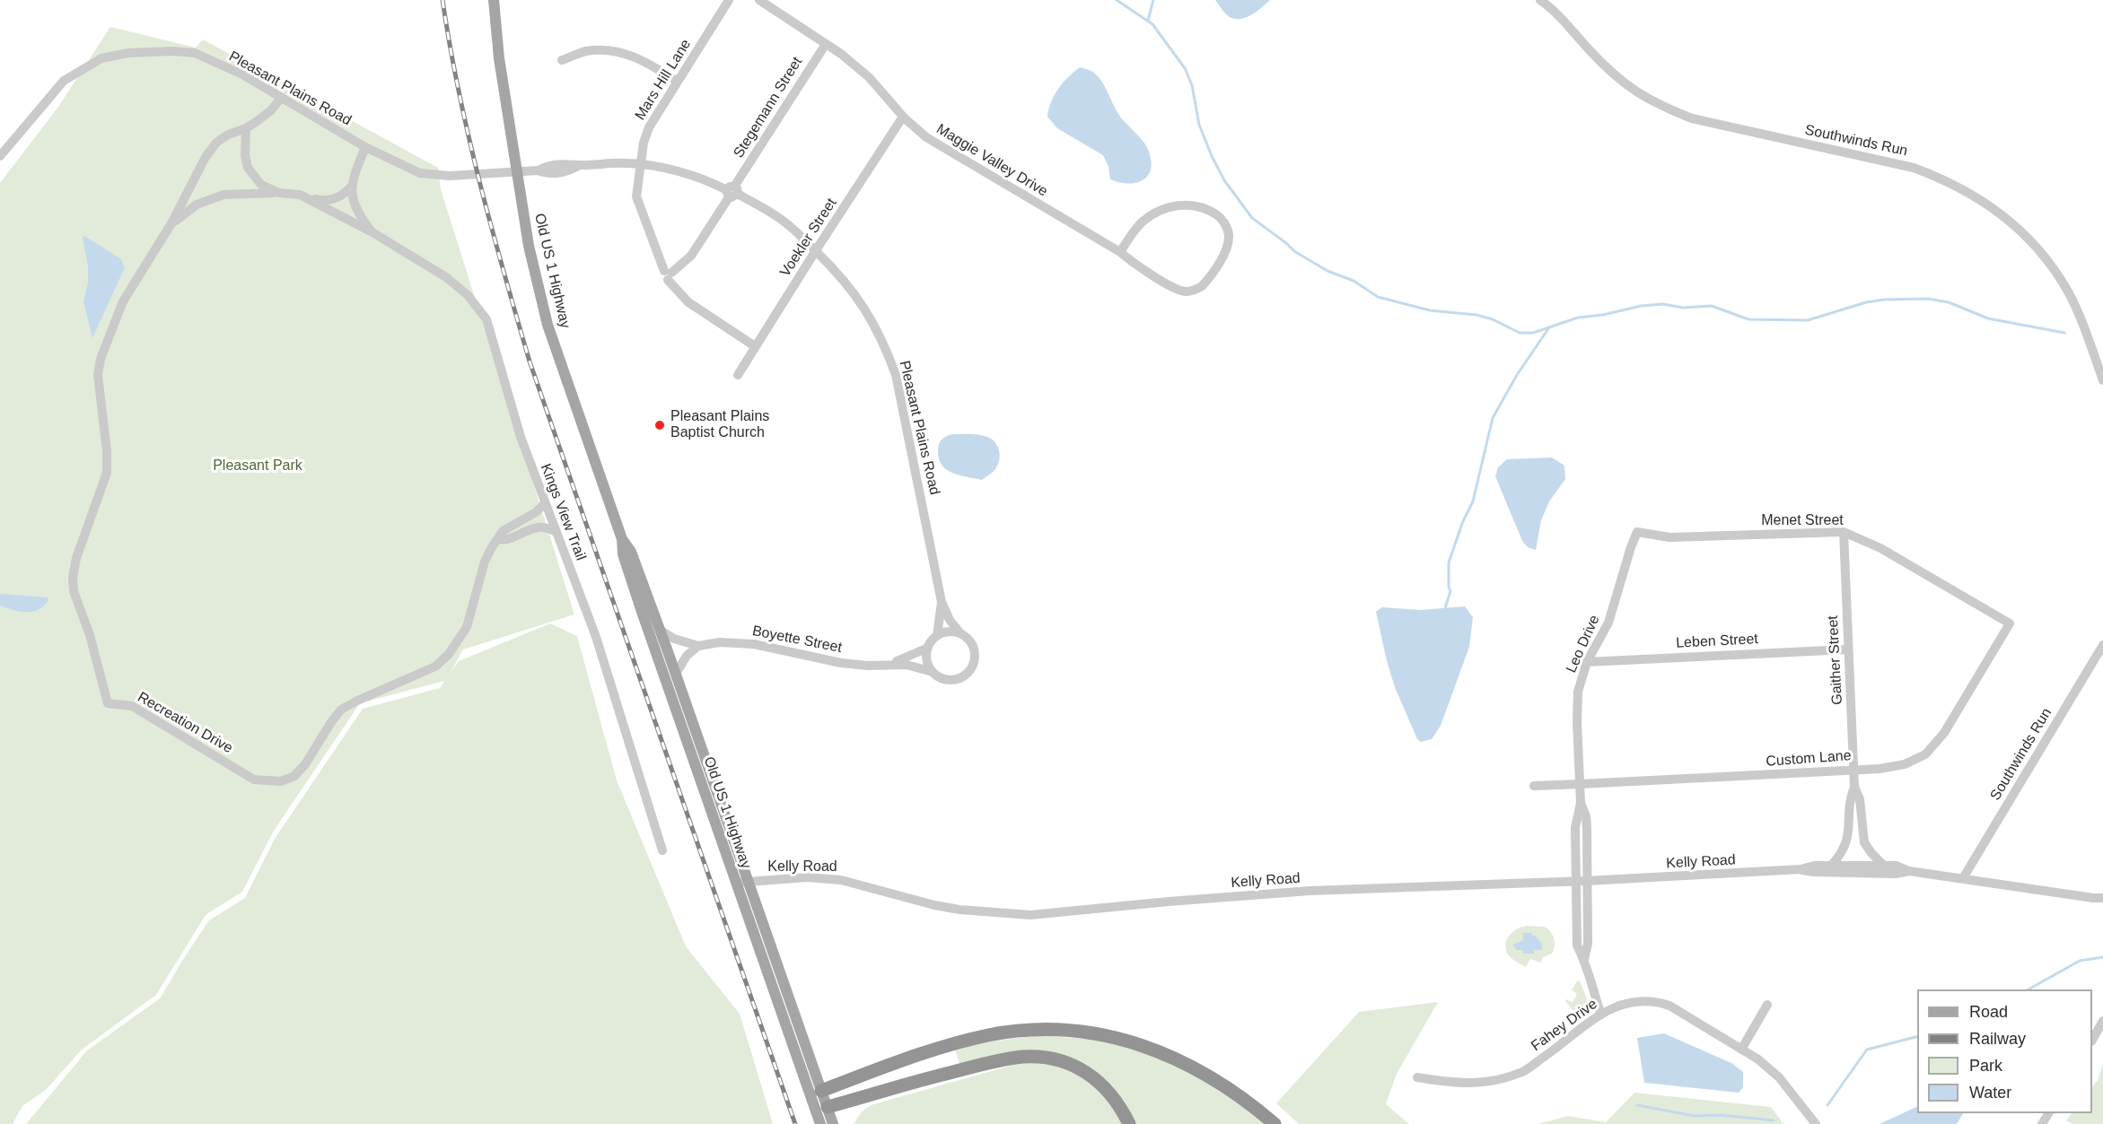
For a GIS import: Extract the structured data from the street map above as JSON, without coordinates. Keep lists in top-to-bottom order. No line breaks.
{"streets":{"main road":["Old US 1 Highway"],"street":["Mars Hill Lane","Pleasant Plains Road","Stegemann Street","Southwinds Run","Maggie Valley Drive","Voekler Street","Kings View Trail","Menet Street","Boyette Street","Leben Street","Leo Drive","Gaither Street","Recreation Drive","Custom Lane","Kelly Road","Fahey Drive"]},"crossings":[["Mars Hill Lane","Pleasant Plains Road"],["Mars Hill Lane","Stegemann Street"],["Mars Hill Lane","Voekler Street"],["Pleasant Plains Road","Stegemann Street"],["Pleasant Plains Road","Voekler Street"],["Pleasant Plains Road","Old US 1 Highway"],["Pleasant Plains Road","Kings View Trail"],["Pleasant Plains Road","Boyette Street"],["Pleasant Plains Road","Recreation Drive"],["Stegemann Street","Maggie Valley Drive"],["Southwinds Run","Kelly Road"],["Maggie Valley Drive","Voekler Street"],["Old US 1 Highway","Boyette Street"],["Old US 1 Highway","Kelly Road"],["Kings View Trail","Recreation Drive"],["Menet Street","Leo Drive"],["Menet Street","Gaither Street"],["Menet Street","Custom Lane"],["Leben Street","Leo Drive"],["Leben Street","Gaither Street"],["Leo Drive","Custom Lane"],["Leo Drive","Kelly Road"],["Leo Drive","Fahey Drive"],["Gaither Street","Custom Lane"],["Gaither Street","Kelly Road"]],"parks":["Pleasant Park"],"places":["Pleasant Plains Baptist Church"],"legend":["Road","Railway","Park","Water"]}
